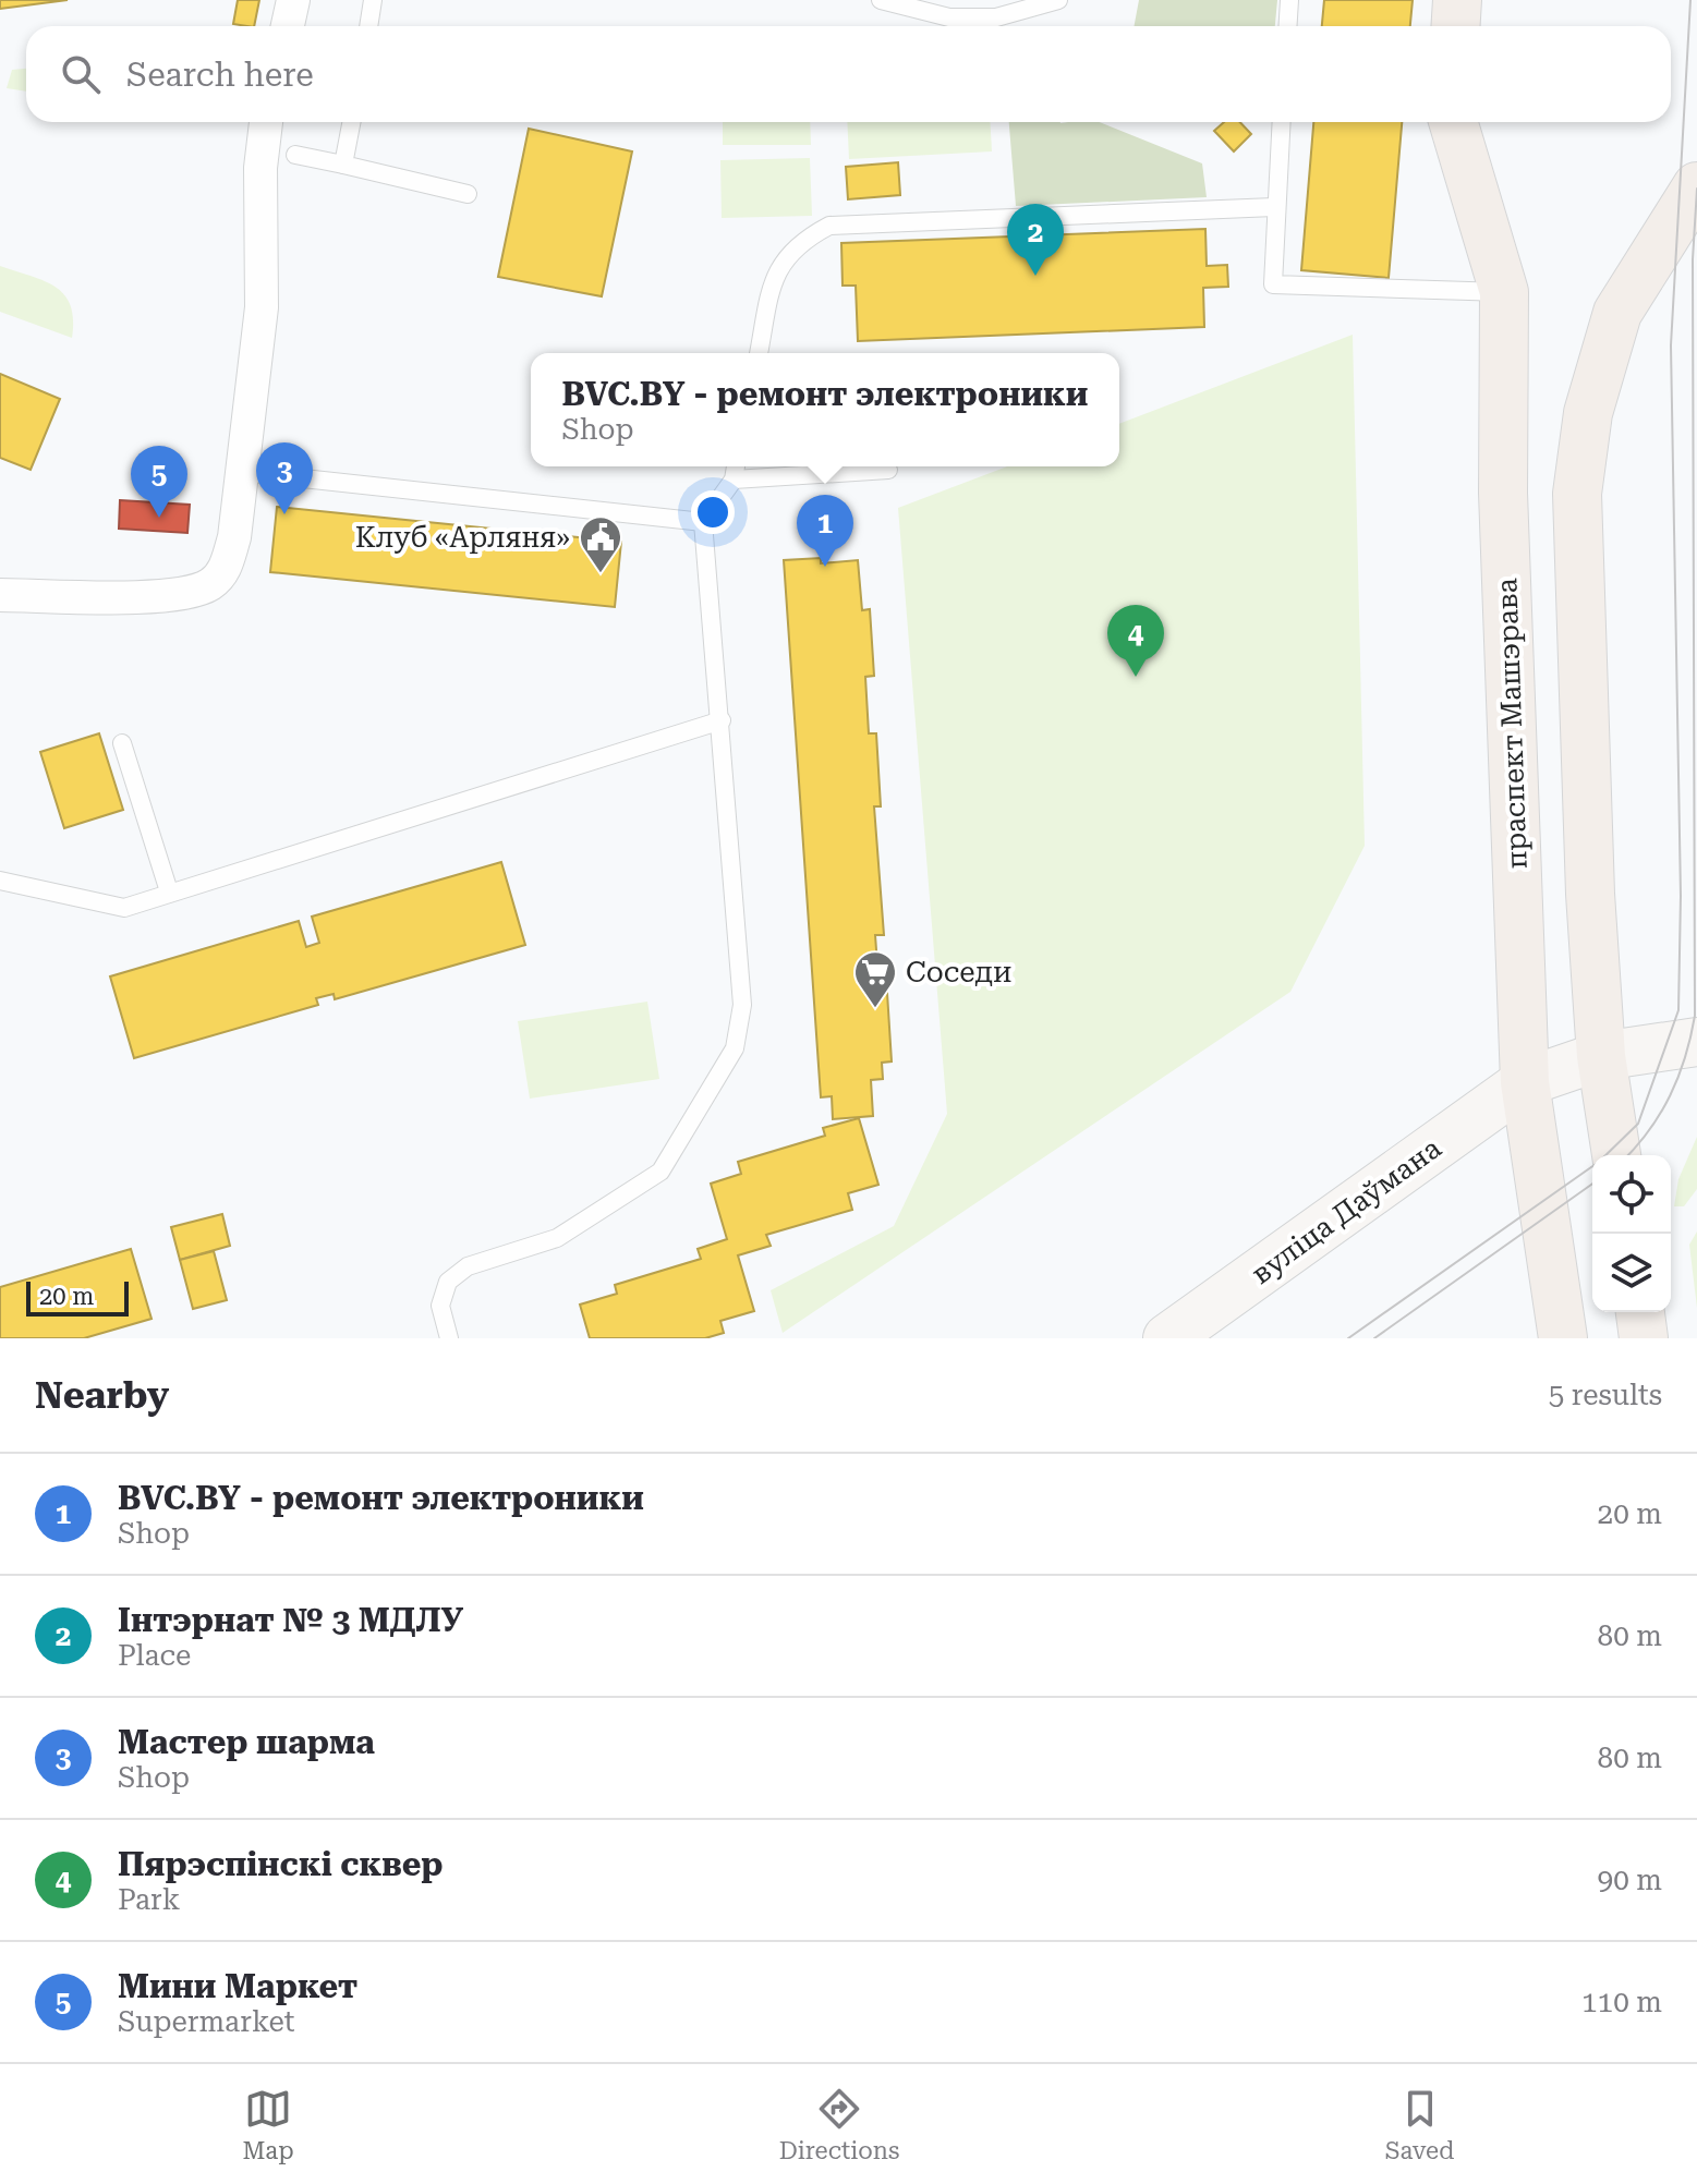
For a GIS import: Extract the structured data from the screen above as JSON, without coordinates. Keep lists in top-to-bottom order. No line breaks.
{"streets":{"main road":["праспект Машэрава","вуліца Даўмана"]},"crossings":[["праспект Машэрава","вуліца Даўмана"]],"places":{"public building":["Клуб «Арляня»"],"supermarket":["Соседи"]},"scale_bar":"20 m","page":{"search":"Search here","pins":["2","3","5","1","4"],"popup":["BVC.BY - ремонт электроники","Shop"],"scale":"20 m","heading":["Nearby","5 results"],"list":[{"mark":"1","name":"BVC.BY - ремонт электроники","note":"Shop","value":"20 m"},{"mark":"2","name":"Інтэрнат № 3 МДЛУ","note":"Place","value":"80 m"},{"mark":"3","name":"Мастер шарма","note":"Shop","value":"80 m"},{"mark":"4","name":"Пярэспінскі сквер","note":"Park","value":"90 m"},{"mark":"5","name":"Мини Маркет","note":"Supermarket","value":"110 m"}],"nav":["Map","Directions","Saved"]}}
